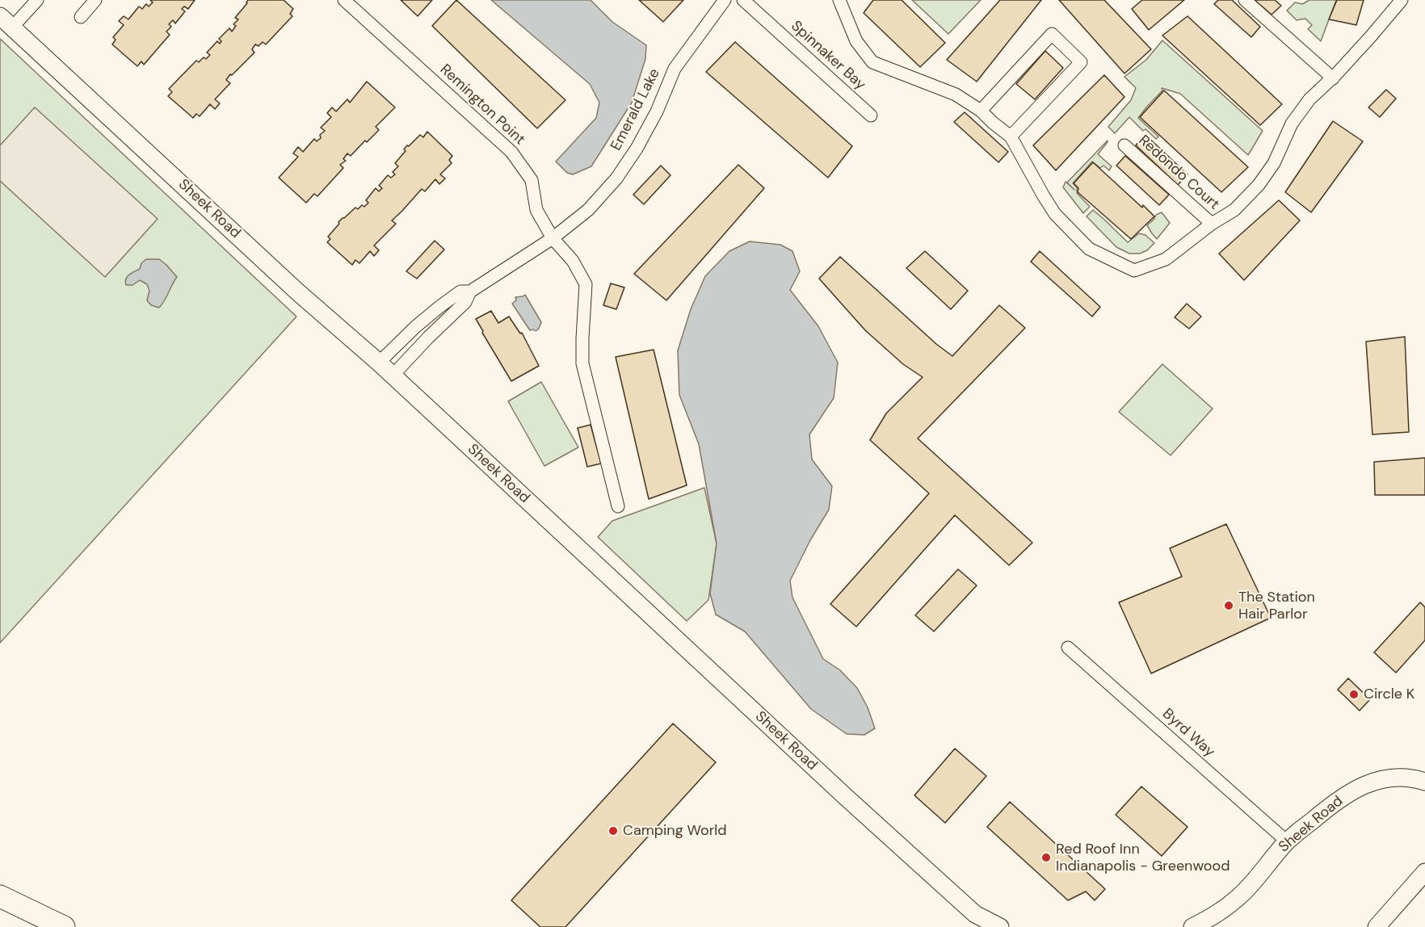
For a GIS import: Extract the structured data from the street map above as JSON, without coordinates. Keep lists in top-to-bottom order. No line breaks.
{"streets":{"street":["Spinnaker Bay","Remington Point","Emerald Lake","Redondo Court","Sheek Road","Byrd Way"]},"crossings":[["Remington Point","Emerald Lake"],["Emerald Lake","Sheek Road"],["Sheek Road","Byrd Way"]],"places":["The Station Hair Parlor","Circle K","Camping World","Red Roof Inn Indianapolis - Greenwood"]}
